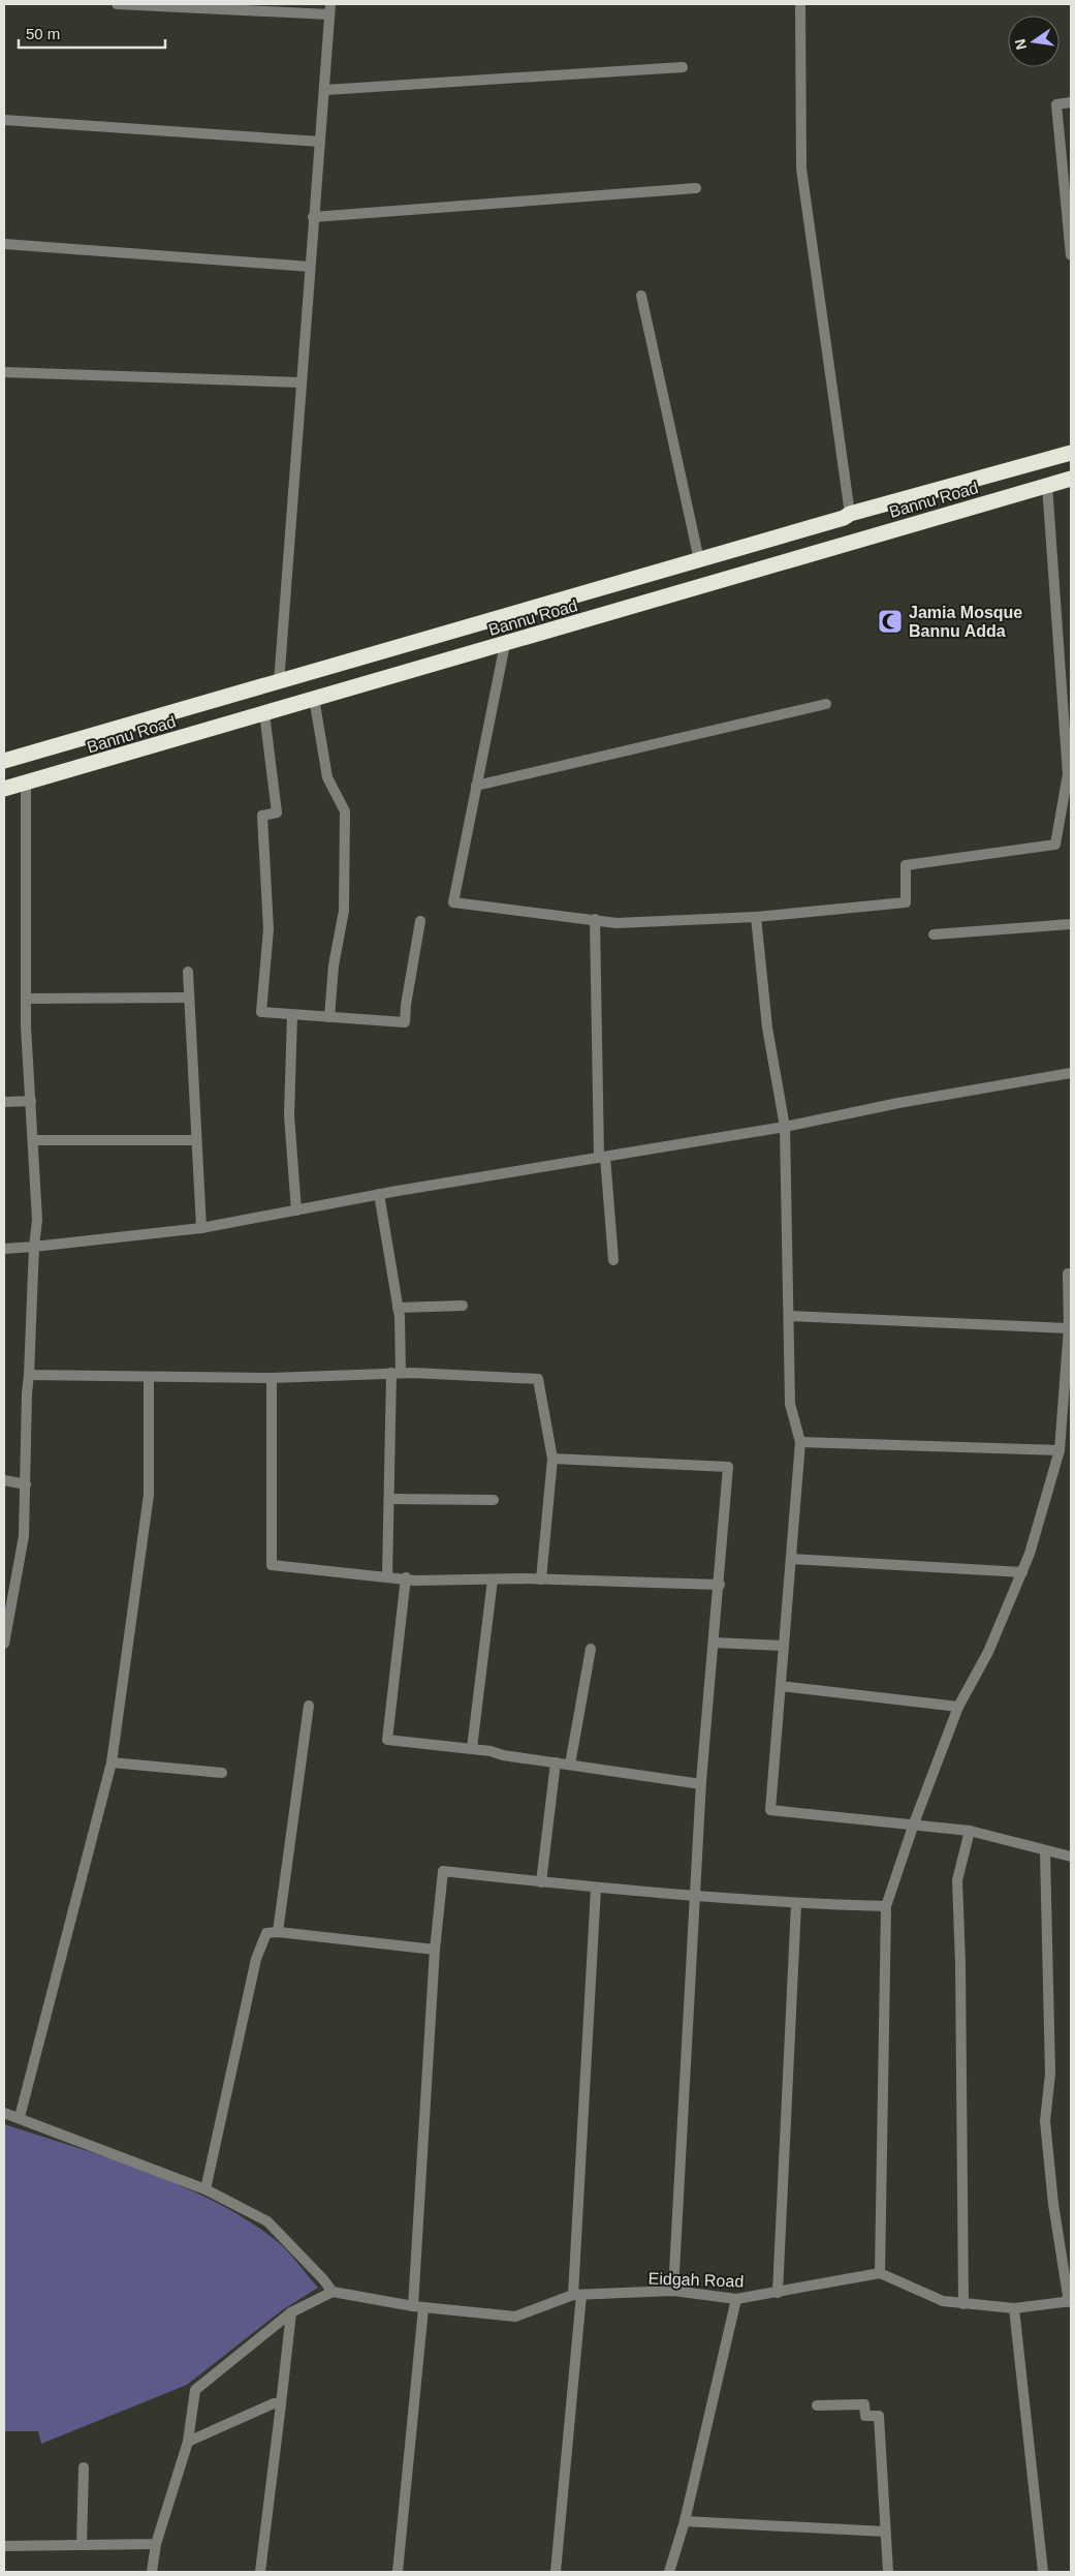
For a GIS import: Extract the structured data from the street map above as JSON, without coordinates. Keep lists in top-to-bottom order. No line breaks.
{"streets":{"highway":["Bannu Road"],"street":["Eidgah Road"]},"places":{"mosque":["Jamia Mosque Bannu Adda"]},"scale_bar":"50 m","north":"left"}
